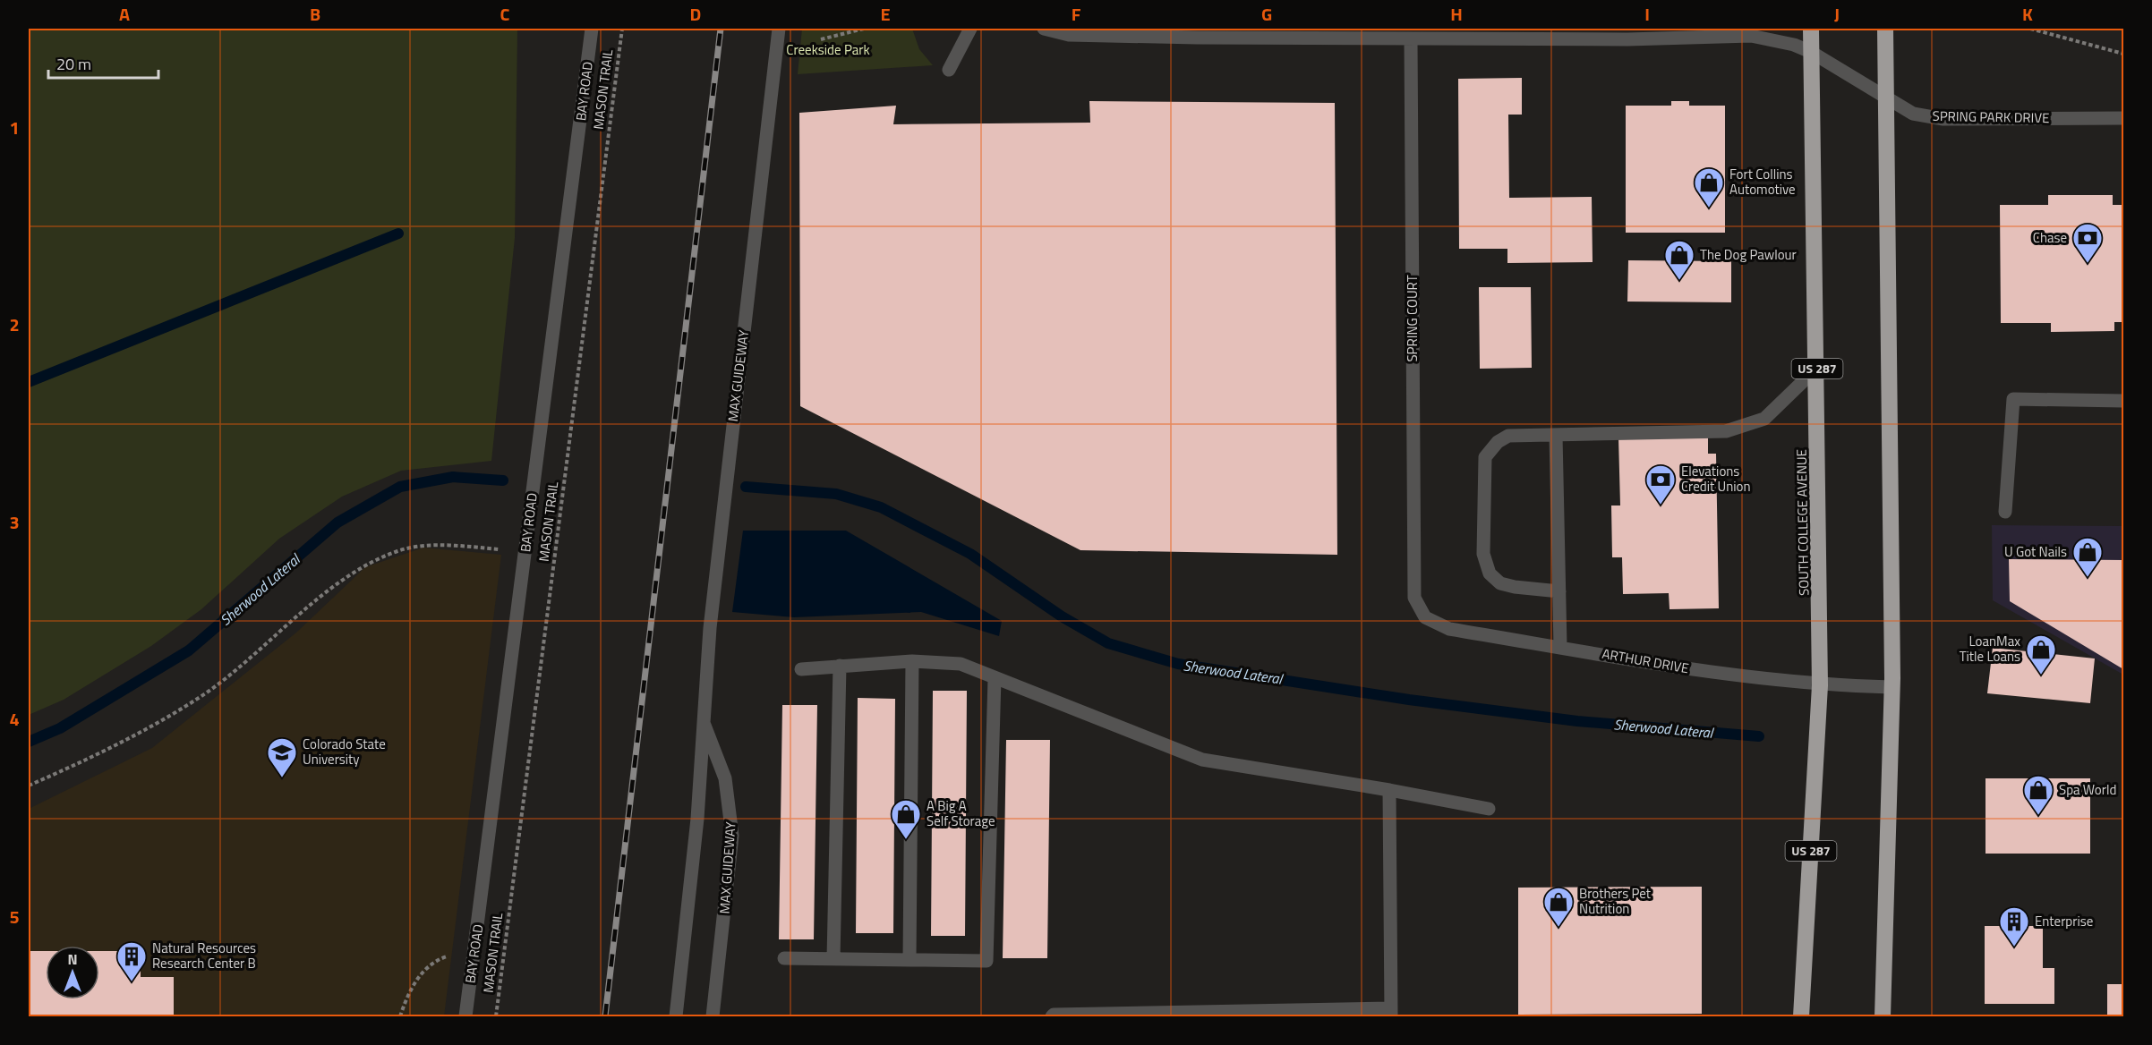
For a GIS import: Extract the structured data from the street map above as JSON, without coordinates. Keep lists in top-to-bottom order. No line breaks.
{"streets":{"highway":["US 287","SOUTH COLLEGE AVENUE"],"street":["BAY ROAD","SPRING PARK DRIVE","SPRING COURT","MAX GUIDEWAY","ARTHUR DRIVE"],"path":["MASON TRAIL"]},"crossings":[["SPRING PARK DRIVE","SPRING COURT"],["SPRING PARK DRIVE","SOUTH COLLEGE AVENUE"],["SPRING COURT","ARTHUR DRIVE"],["SOUTH COLLEGE AVENUE","ARTHUR DRIVE"]],"water":["Sherwood Lateral"],"parks":["Creekside Park"],"places":{"shop":["Fort Collins Automotive","The Dog Pawlour","U Got Nails","LoanMax Title Loans","Spa World","A Big A Self Storage","Brothers Pet Nutrition"],"bank":["Chase","Elevations Credit Union"],"school or university":["Colorado State University"],"building":["Enterprise","Natural Resources Research Center B"]},"scale_bar":"20 m","north":"top","grid":{"columns":["A","B","C","D","E","F","G","H","I","J","K"],"rows":["1","2","3","4","5"]}}
